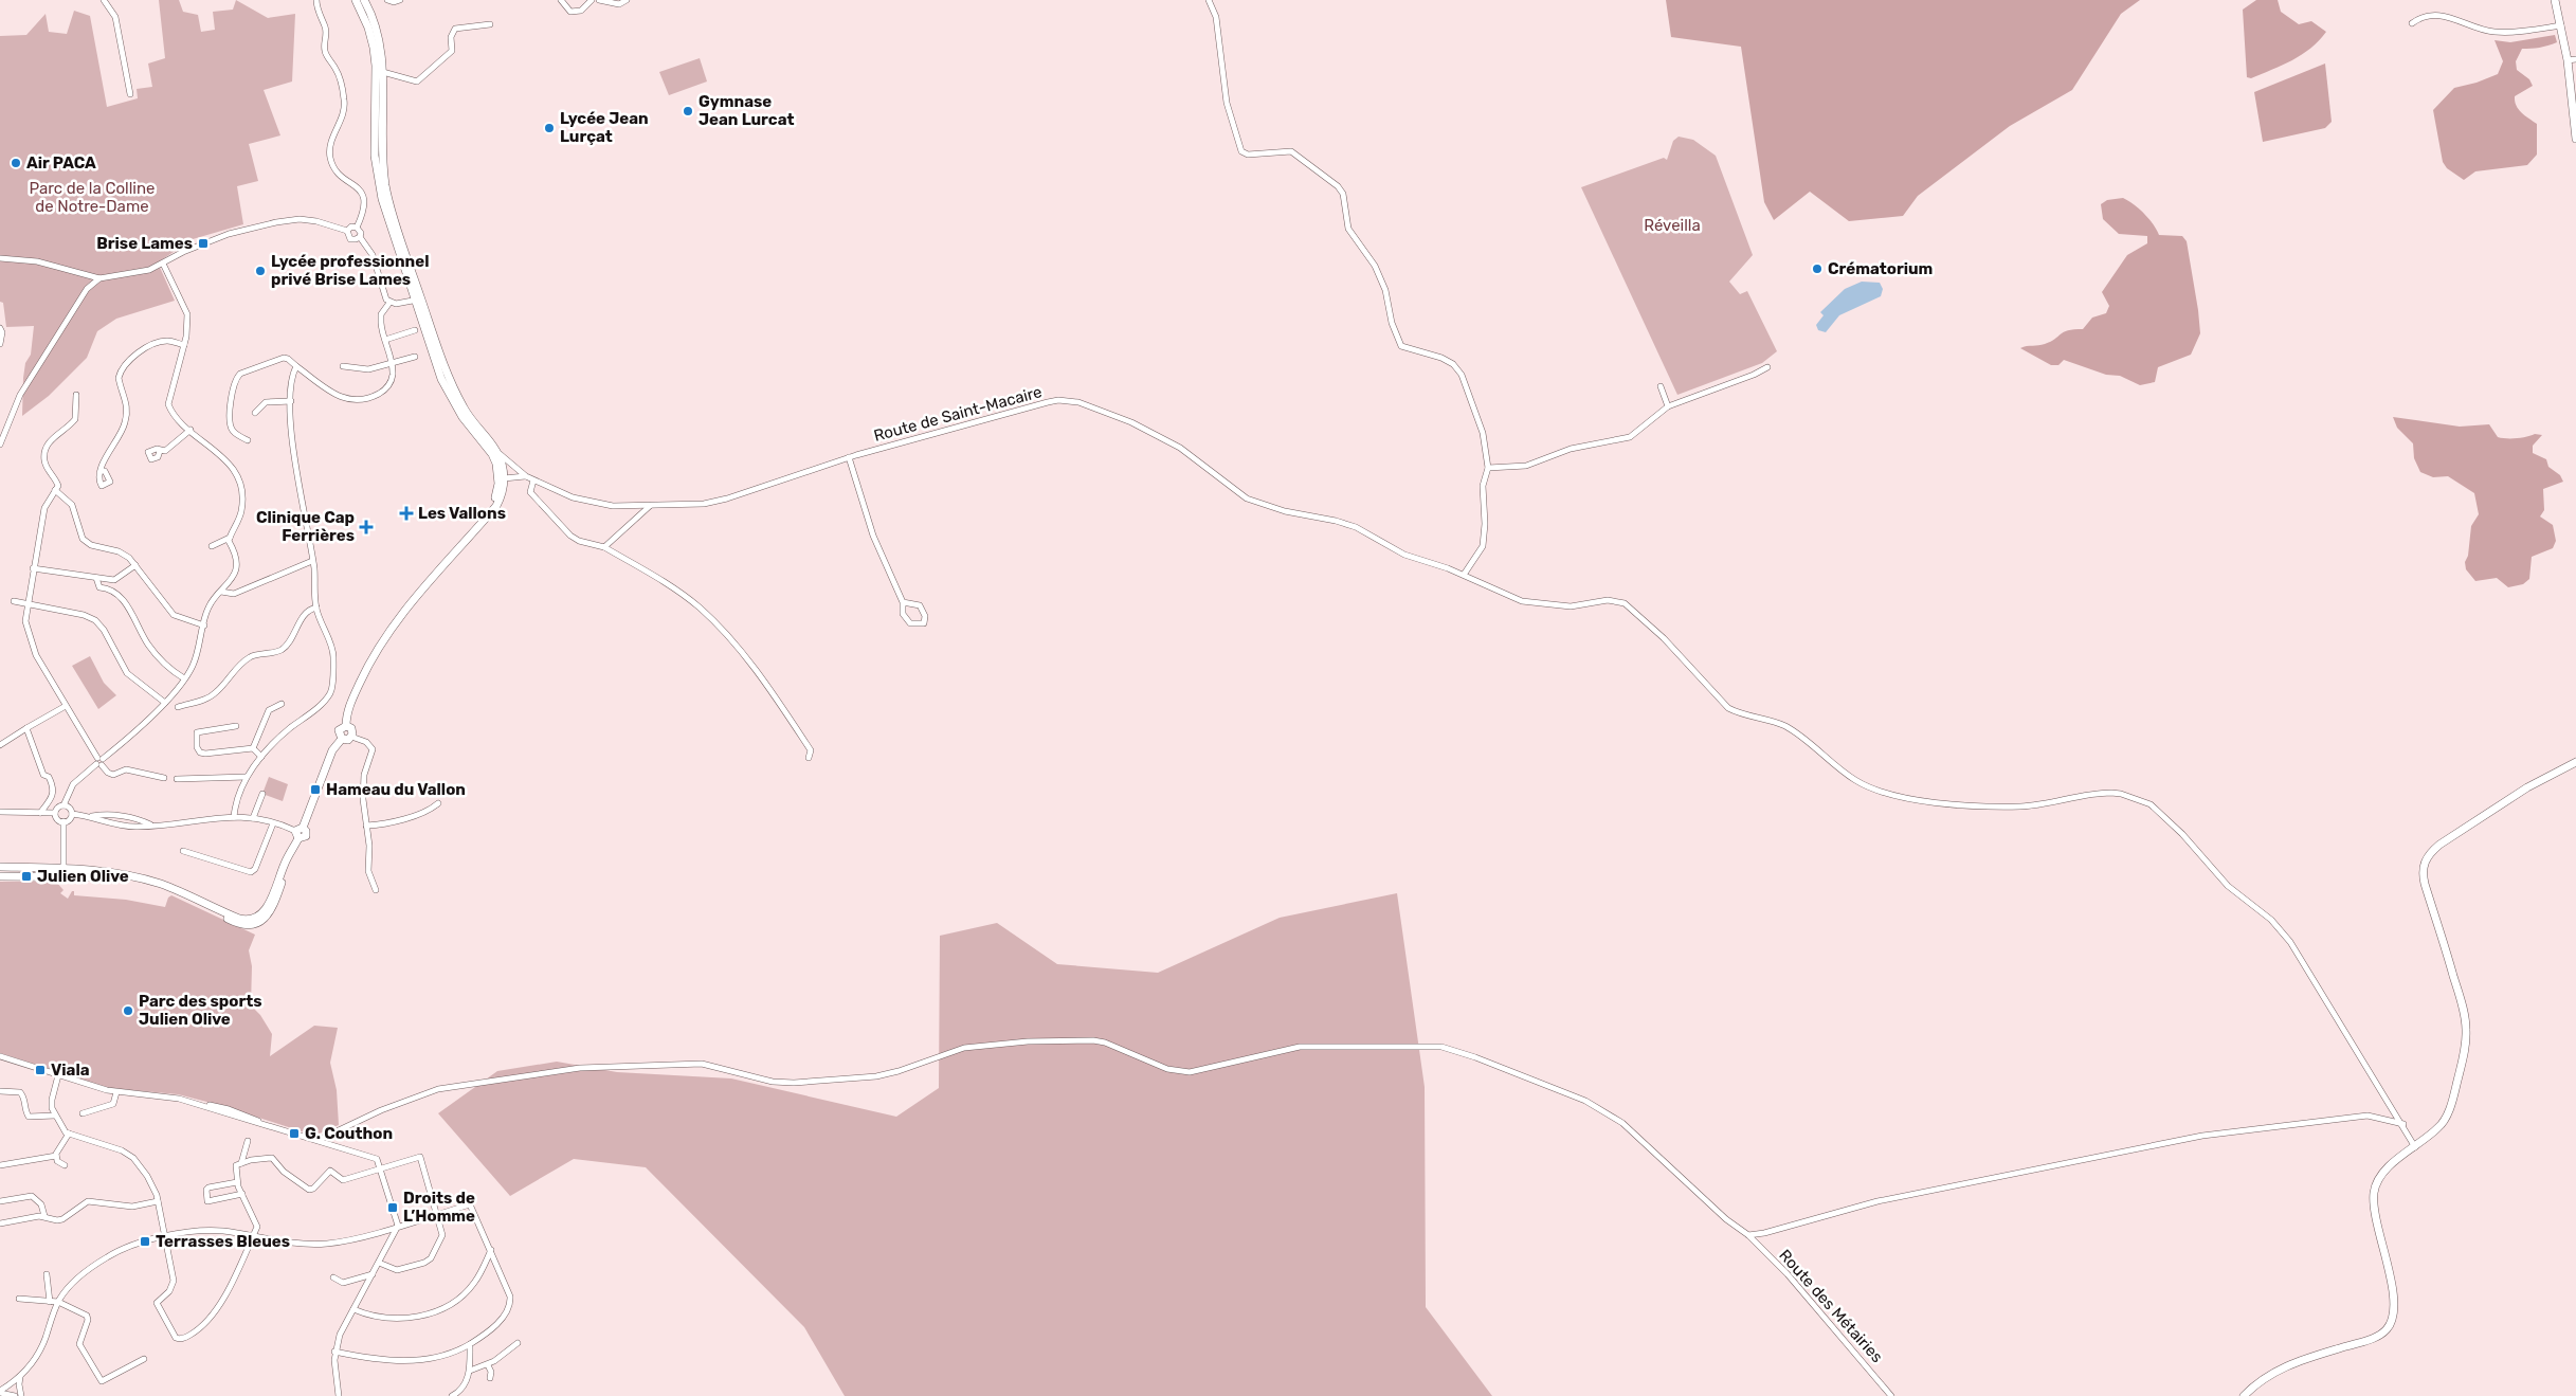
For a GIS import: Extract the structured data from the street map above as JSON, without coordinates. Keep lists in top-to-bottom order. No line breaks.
{"streets":{"street":["Route de Saint-Macaire","Route des Métairies"]},"parks":["Parc de la Colline de Notre-Dame","Réveilla"],"places":{"other":["Gymnase Jean Lurcat","Lycée Jean Lurçat","Air PACA","Crématorium","Lycée professionnel privé Brise Lames","Parc des sports Julien Olive"],"transit":["Brise Lames","Hameau du Vallon","Julien Olive","Viala","G. Couthon","Droits de L’Homme","Terrasses Bleues"],"health":["Les Vallons","Clinique Cap Ferrières"]}}
